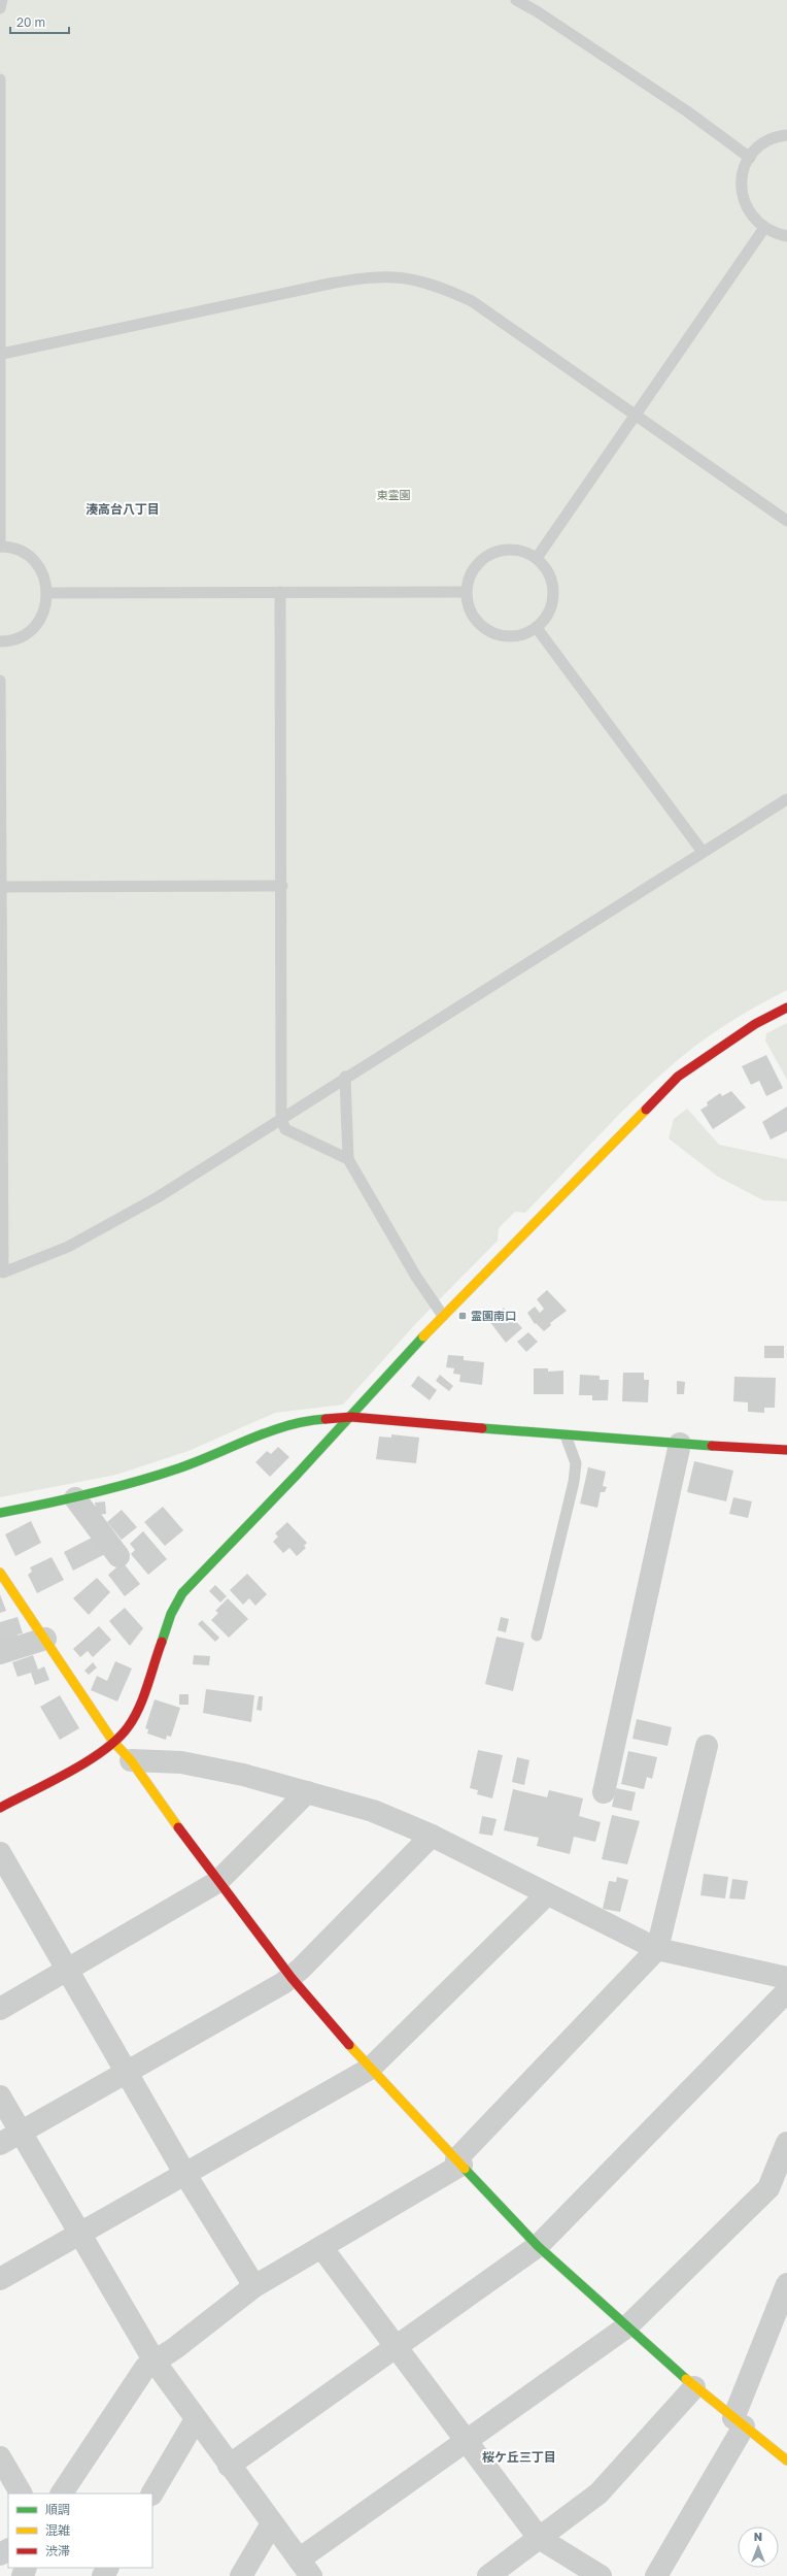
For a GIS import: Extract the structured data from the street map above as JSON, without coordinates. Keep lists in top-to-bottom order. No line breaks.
{"districts":["湊高台八丁目","桜ケ丘三丁目"],"parks":["東霊園"],"places":{"transit":["霊園南口"]},"legend":["順調","混雑","渋滞"],"scale_bar":"20 m","north":"top"}
